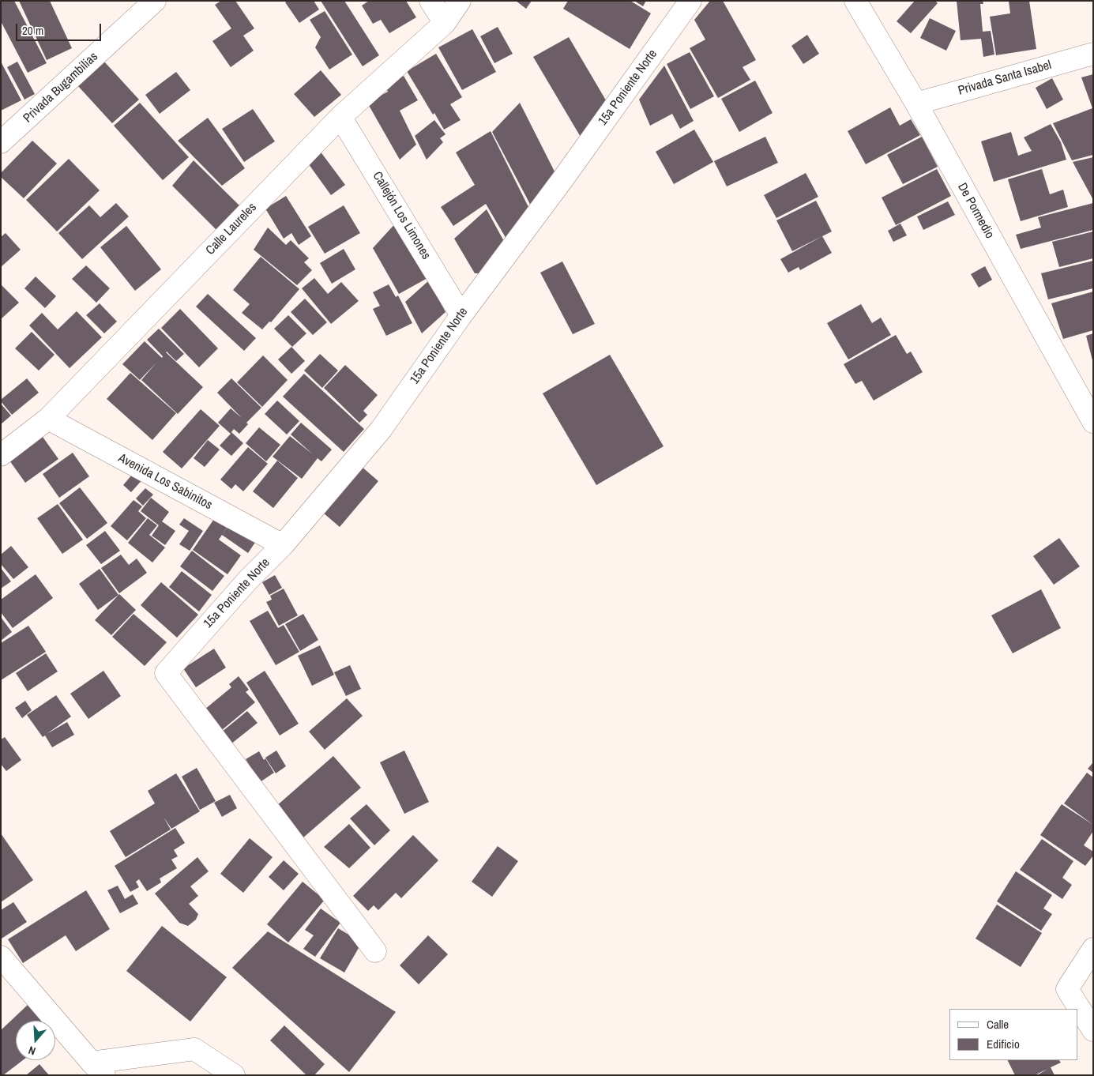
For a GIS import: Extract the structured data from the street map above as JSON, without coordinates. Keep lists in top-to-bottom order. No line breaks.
{"streets":{"street":["Privada Santa Isabel","Privada Bugambilias","15a Poniente Norte","De Pormedio","Callejón Los Limones","Calle Laureles","Avenida Los Sabinitos"]},"crossings":[["Privada Santa Isabel","De Pormedio"],["15a Poniente Norte","Callejón Los Limones"],["15a Poniente Norte","Avenida Los Sabinitos"],["Callejón Los Limones","Calle Laureles"],["Calle Laureles","Avenida Los Sabinitos"]],"legend":["Calle","Edificio"],"scale_bar":"20 m","north":"bottom"}
